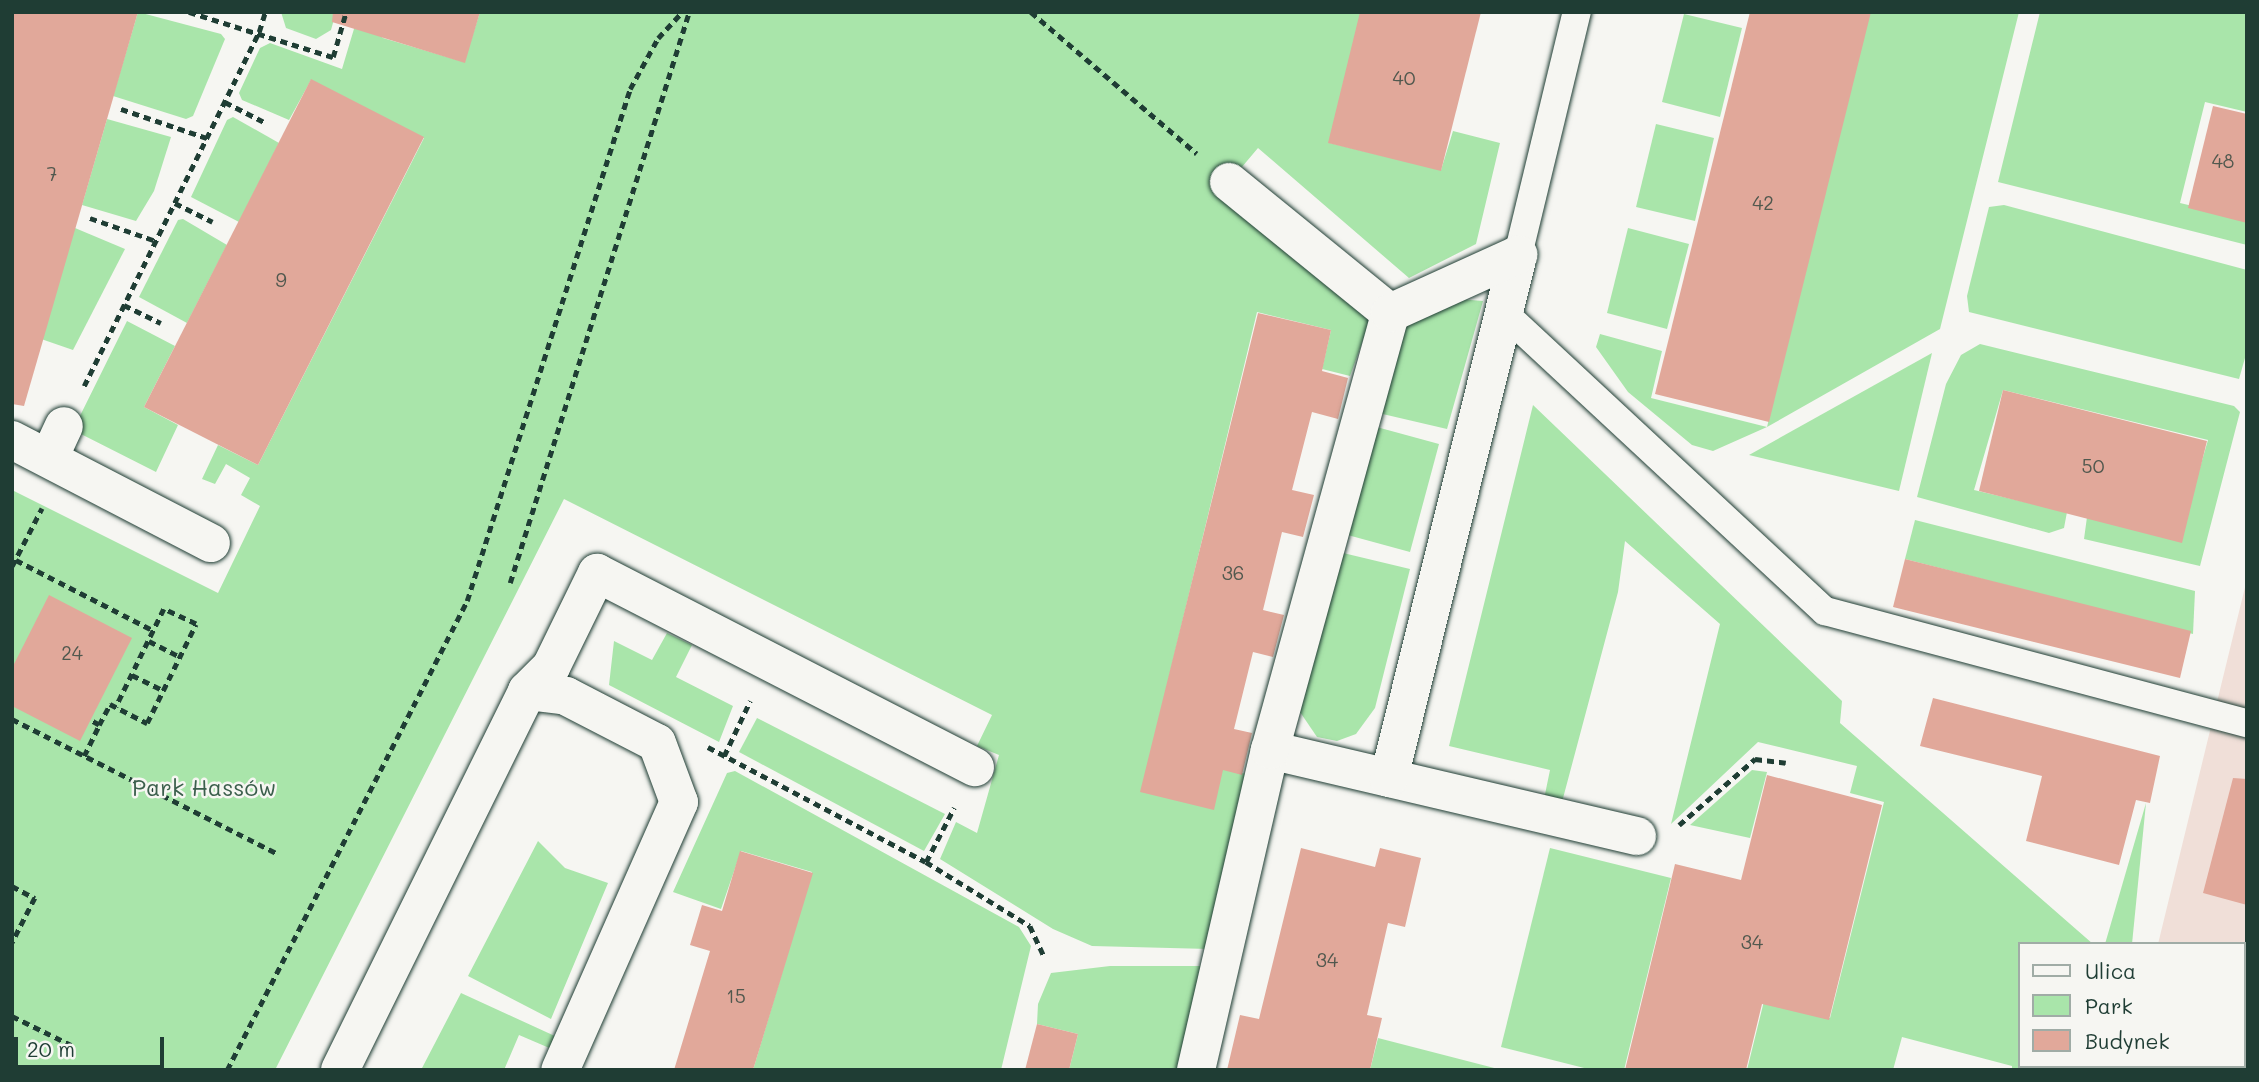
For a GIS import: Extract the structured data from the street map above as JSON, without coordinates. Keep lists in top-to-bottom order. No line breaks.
{"parks":["Park Hassów"],"house_numbers":["40","48","7","42","9","50","36","24","34","34","15"],"legend":["Ulica","Park","Budynek"],"scale_bar":"20 m"}
